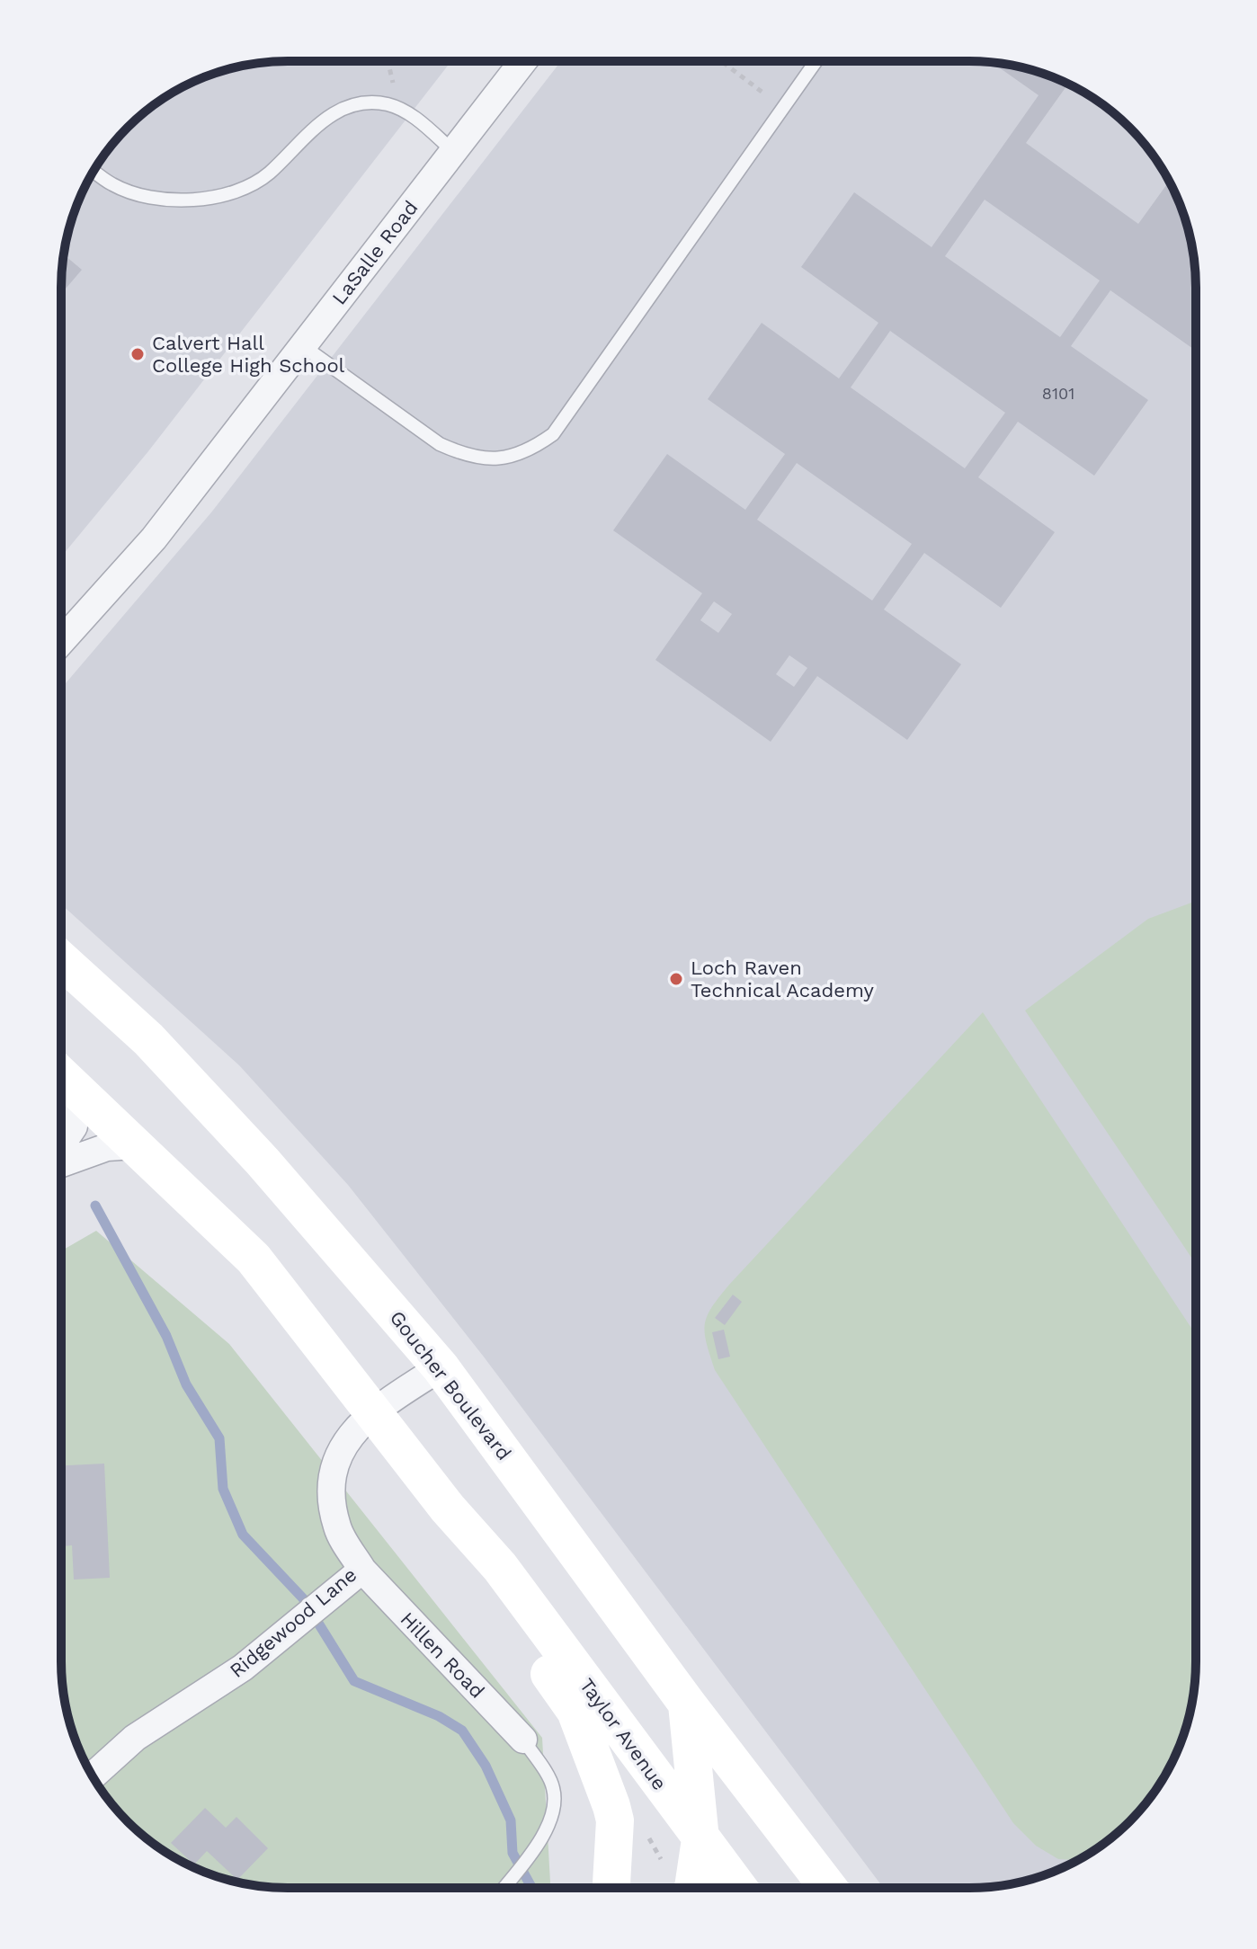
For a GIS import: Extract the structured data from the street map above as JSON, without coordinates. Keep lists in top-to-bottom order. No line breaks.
{"streets":{"main road":["Goucher Boulevard","Taylor Avenue"],"street":["LaSalle Road","Ridgewood Lane","Hillen Road"]},"crossings":[["Goucher Boulevard","Ridgewood Lane"],["Ridgewood Lane","Hillen Road"]],"places":["Calvert Hall College High School","Loch Raven Technical Academy"],"house_numbers":["8101"]}
